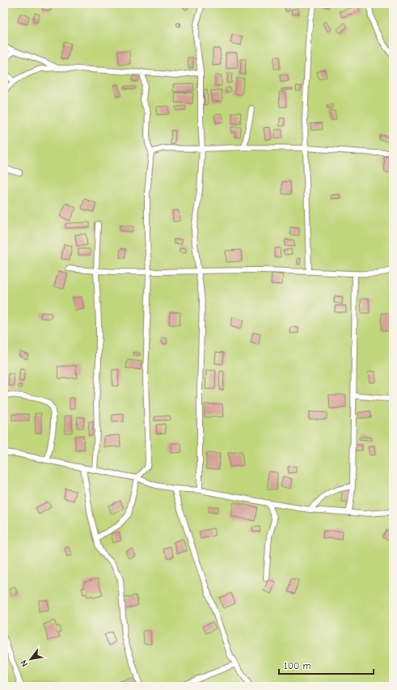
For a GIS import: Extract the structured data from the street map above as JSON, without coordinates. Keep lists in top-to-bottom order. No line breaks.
{"scale_bar":"100 m","north":"bottom left"}
